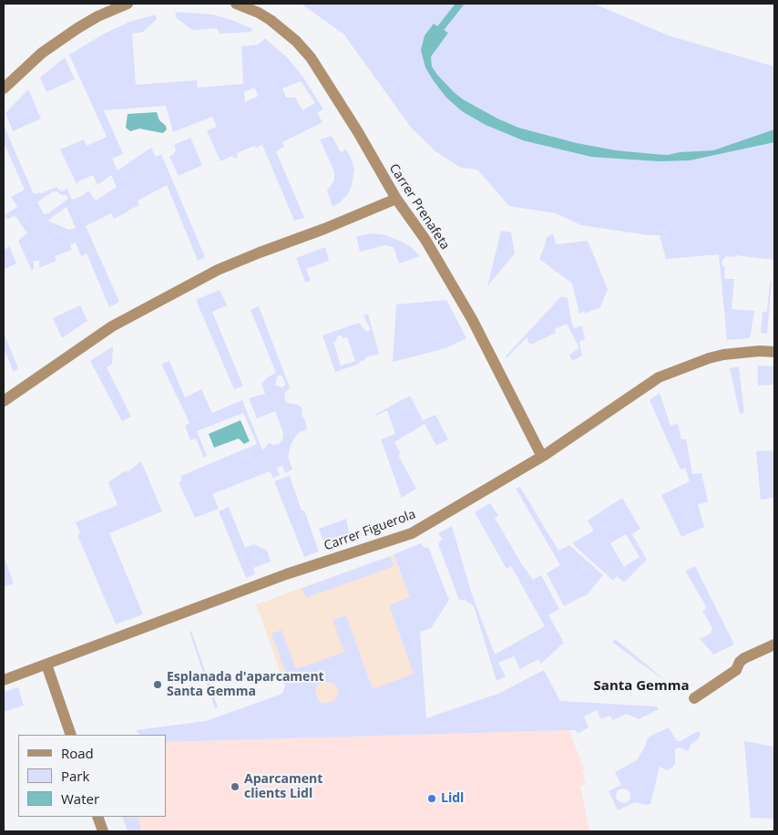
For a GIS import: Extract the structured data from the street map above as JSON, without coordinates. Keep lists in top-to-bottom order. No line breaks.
{"streets":{"street":["Carrer Prenafeta","Carrer Figuerola"]},"crossings":[["Carrer Prenafeta","Carrer Figuerola"]],"districts":["Santa Gemma"],"places":["Esplanada d'aparcament Santa Gemma","Aparcament clients Lidl","Lidl"],"legend":["Road","Park","Water"]}
